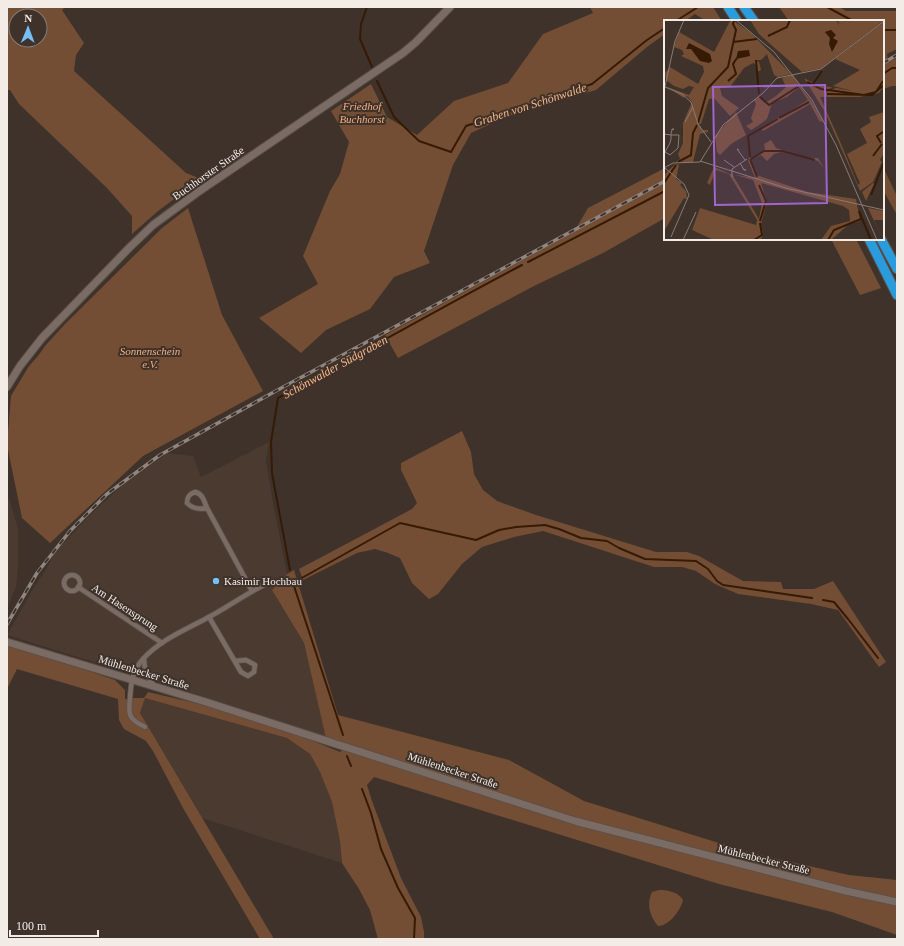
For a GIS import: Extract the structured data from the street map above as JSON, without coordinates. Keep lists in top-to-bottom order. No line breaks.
{"streets":{"main road":["Buchhorster Straße","Mühlenbecker Straße"],"street":["Am Hasensprung"]},"crossings":[["Am Hasensprung","Mühlenbecker Straße"]],"water":["Graben von Schönwalde","Schönwalder Südgraben"],"parks":["Friedhof Buchhorst","Sonnenschein e.V."],"places":["Kasimir Hochbau"],"scale_bar":"100 m","north":"top"}
